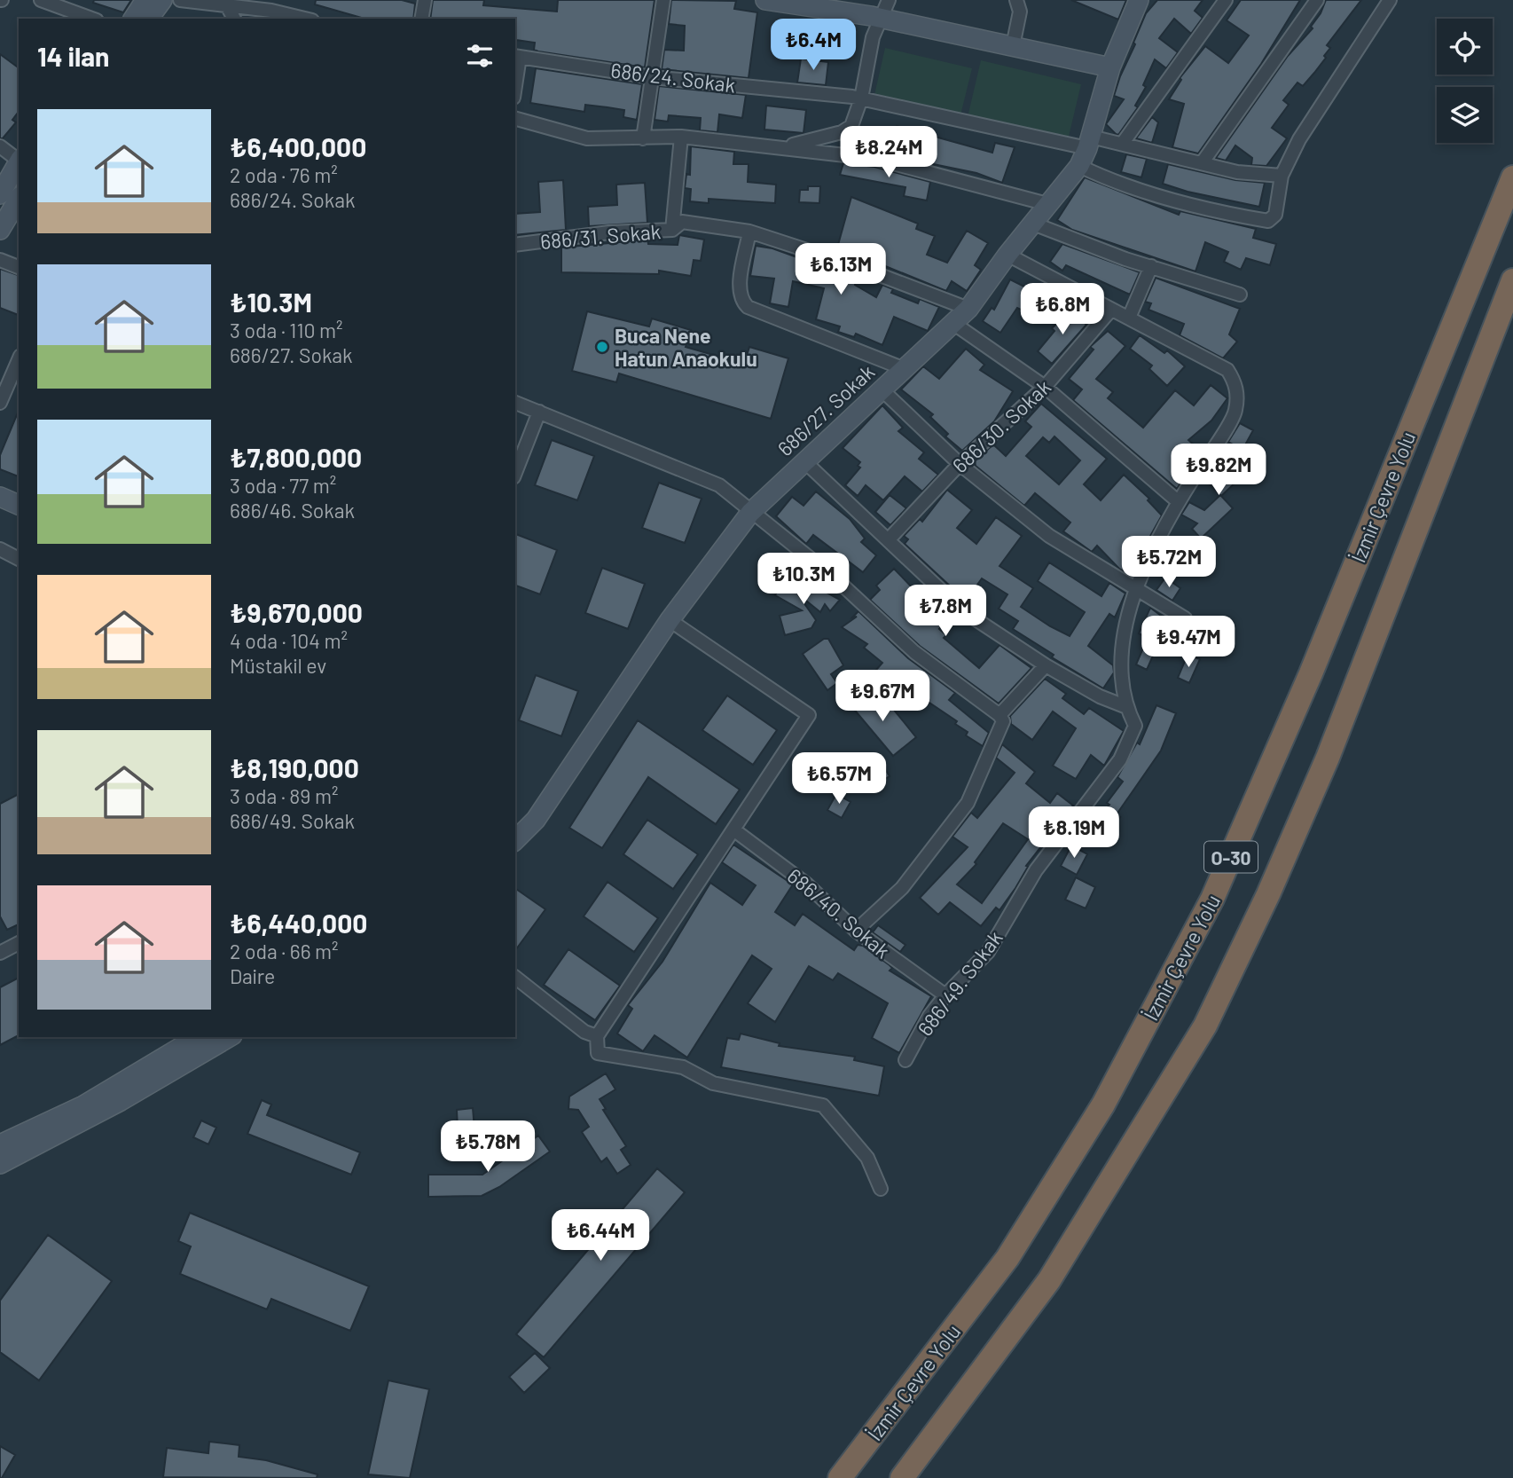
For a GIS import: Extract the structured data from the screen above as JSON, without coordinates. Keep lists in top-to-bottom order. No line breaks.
{"streets":{"highway":["İzmir Çevre Yolu","O-30"],"street":["686/24. Sokak","686/31. Sokak","686/27. Sokak","686/30. Sokak","686/40. Sokak","686/49. Sokak"]},"crossings":[["686/24. Sokak","686/27. Sokak"],["686/31. Sokak","686/27. Sokak"],["686/27. Sokak","686/49. Sokak"],["686/30. Sokak","686/49. Sokak"],["686/40. Sokak","686/49. Sokak"]],"places":["Buca Nene Hatun Anaokulu"],"page":{"price":["₺6.4M","₺8.24M","₺6.13M","₺6.8M","₺9.82M","₺5.72M","₺10.3M","₺7.8M","₺9.47M","₺9.67M","₺6.57M","₺8.19M","₺5.78M","₺6.44M"],"heading":"14 ilan","list":[{"name":"₺6,400,000","note":"2 oda · 76 m² · 686/24. Sokak"},{"name":"₺10.3M","note":"3 oda · 110 m² · 686/27. Sokak"},{"name":"₺7,800,000","note":"3 oda · 77 m² · 686/46. Sokak"},{"name":"₺9,670,000","note":"4 oda · 104 m² · Müstakil ev"},{"name":"₺8,190,000","note":"3 oda · 89 m² · 686/49. Sokak"},{"name":"₺6,440,000","note":"2 oda · 66 m² · Daire"}]}}
